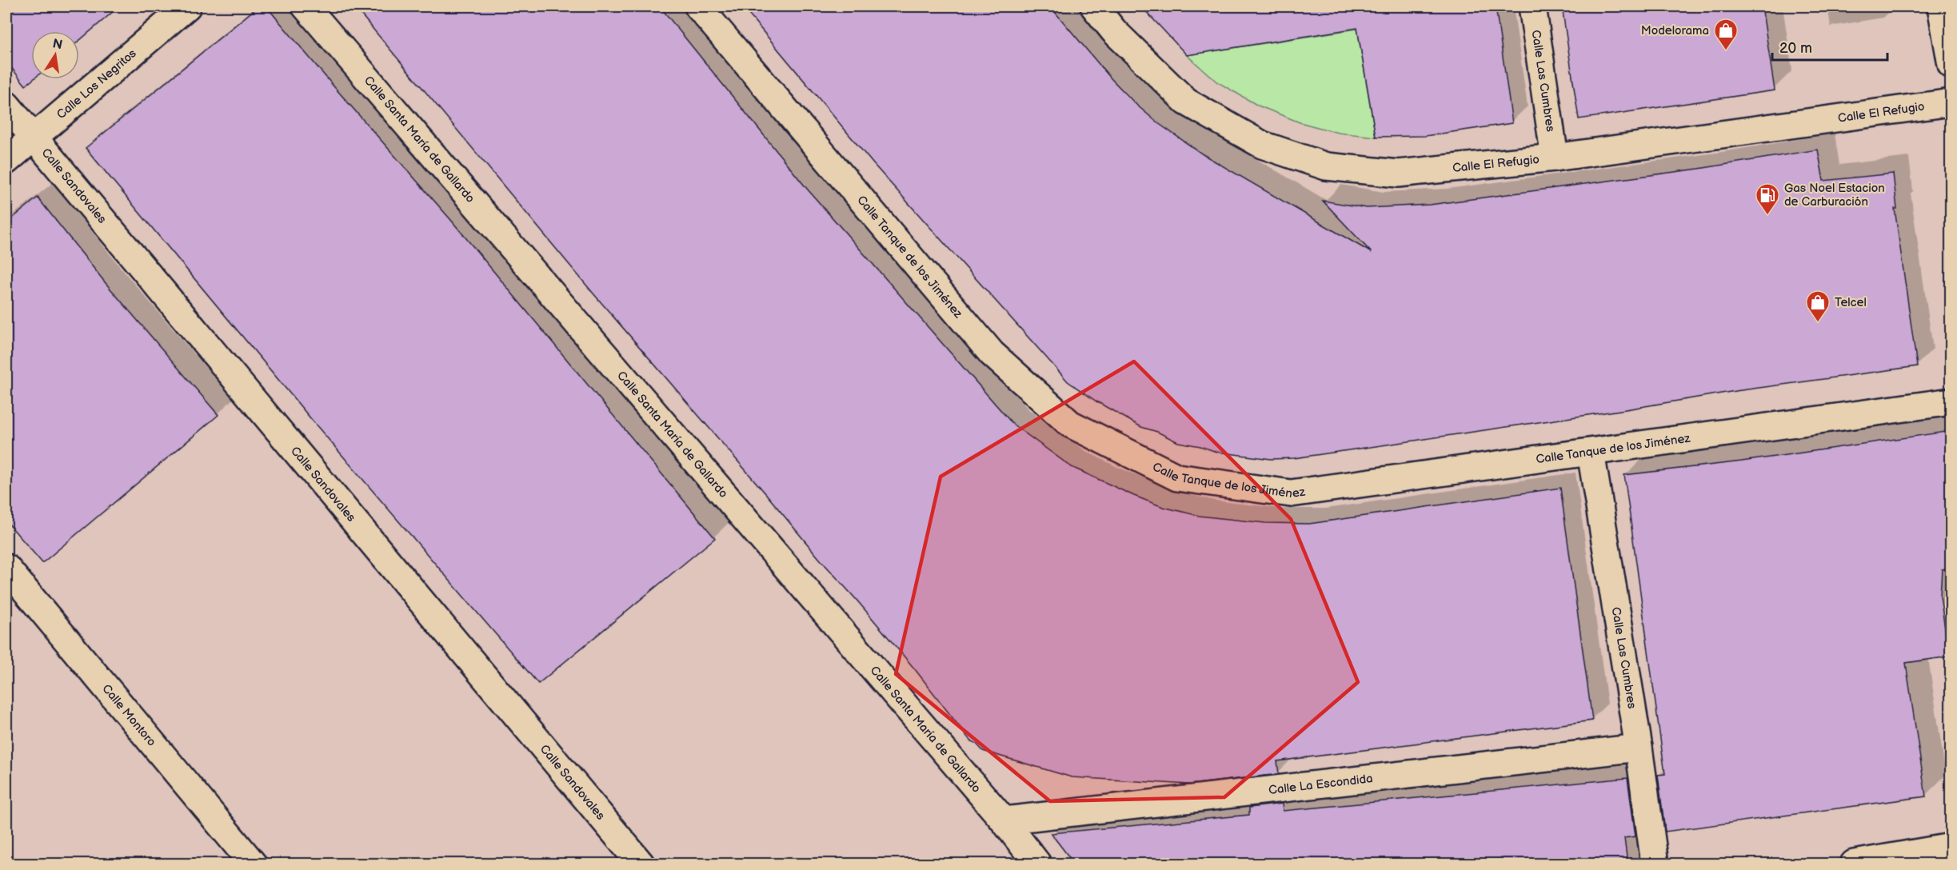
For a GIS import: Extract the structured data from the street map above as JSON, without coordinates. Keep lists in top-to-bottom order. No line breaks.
{"streets":{"street":["Calle Las Cumbres","Calle Los Negritos","Calle El Refugio","Calle Santa María de Gallardo","Calle Sandovales","Calle Tanque de los Jiménez","Calle Montoro","Calle La Escondida"]},"crossings":[["Calle Las Cumbres","Calle El Refugio"],["Calle Las Cumbres","Calle Tanque de los Jiménez"],["Calle Las Cumbres","Calle La Escondida"],["Calle Los Negritos","Calle Sandovales"],["Calle Santa María de Gallardo","Calle La Escondida"]],"places":{"shop":["Modelorama","Telcel"],"fuel station":["Gas Noel Estacion de Carburación"]},"scale_bar":"20 m","north":"top"}
